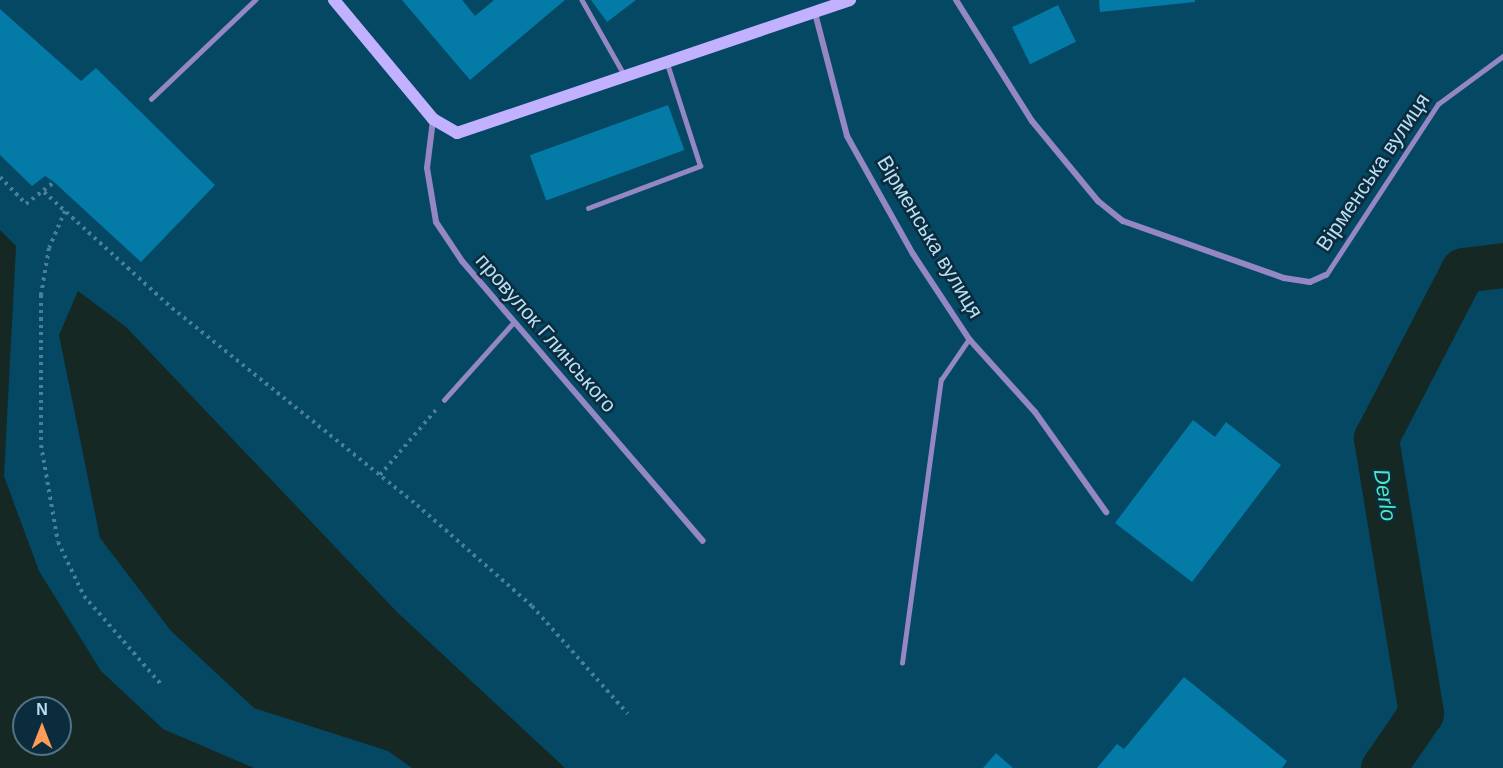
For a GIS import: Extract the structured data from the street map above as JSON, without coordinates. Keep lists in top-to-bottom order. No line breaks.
{"streets":{"street":["Вірменська вулиця","провулок Глинського"]},"water":["Derlo"],"north":"top"}
